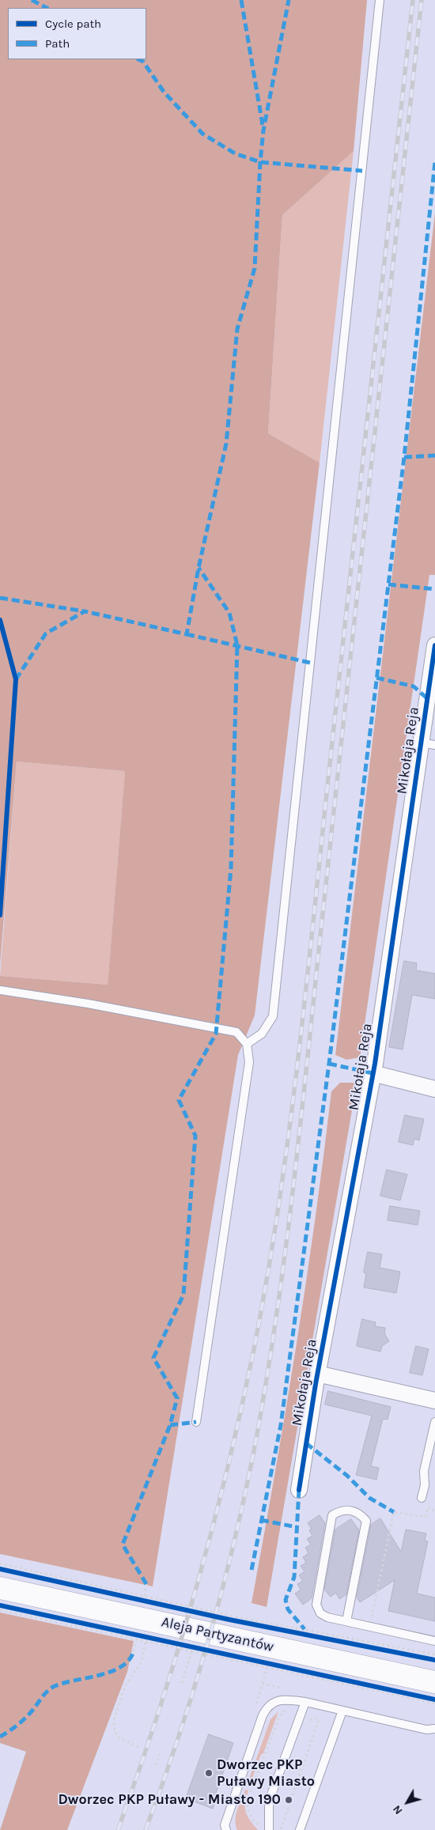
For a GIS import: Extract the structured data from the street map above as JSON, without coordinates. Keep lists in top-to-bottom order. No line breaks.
{"streets":{"main road":["Aleja Partyzantów"],"street":["Mikołaja Reja"]},"places":["Dworzec PKP Puławy Miasto","Dworzec PKP Puławy - Miasto 190"],"legend":["Cycle path","Path"],"north":"bottom left"}
